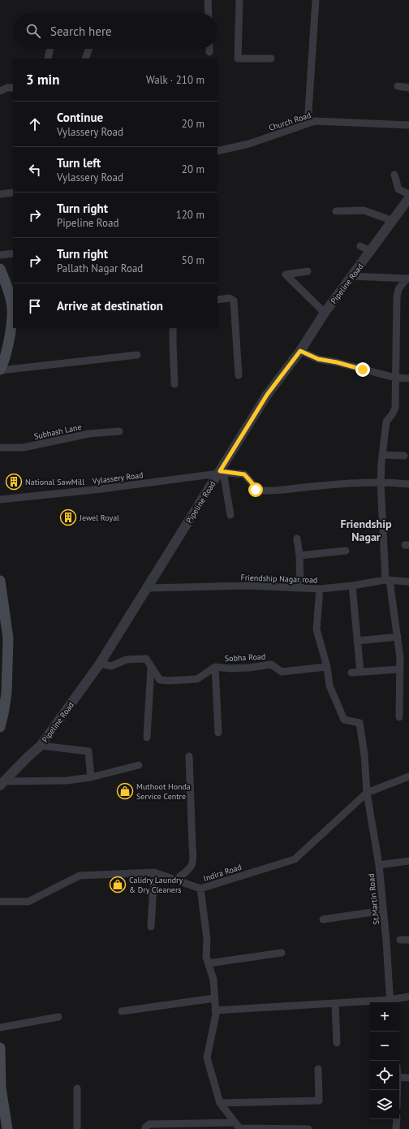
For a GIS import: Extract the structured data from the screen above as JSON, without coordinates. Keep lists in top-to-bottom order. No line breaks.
{"streets":{"street":["Church Road","Pipeline Road","Subhash Lane","Vylassery Road","Friendship Nagar road","Sobha Road","Indira Road","St.Martin Road"]},"crossings":[["Pipeline Road","Vylassery Road"],["Pipeline Road","Friendship Nagar road"],["Pipeline Road","Sobha Road"],["Sobha Road","St.Martin Road"],["Indira Road","St.Martin Road"]],"districts":["Friendship Nagar"],"places":{"building":["National SawMill","Jewel Royal"],"shop":["Muthoot Honda Service Centre","Calidry Laundry & Dry Cleaners"]},"page":{"search":"Search here","heading":["3 min","Walk · 210 m"],"list":[["Continue","Vylassery Road","20 m"],["Turn left","Vylassery Road","20 m"],["Turn right","Pipeline Road","120 m"],["Turn right","Pallath Nagar Road","50 m"],"Arrive at destination"],"map_buttons":["+","−"]}}
